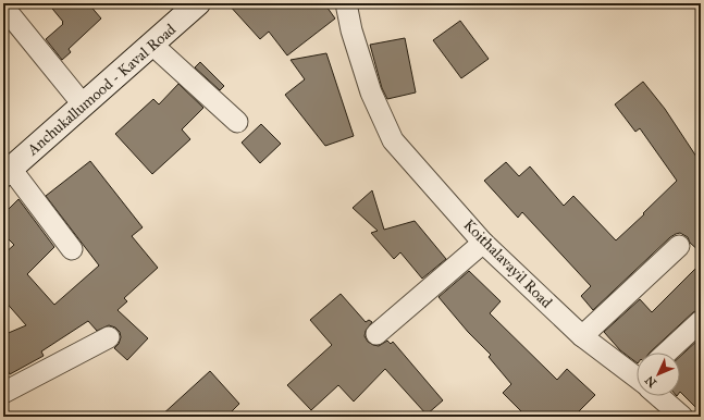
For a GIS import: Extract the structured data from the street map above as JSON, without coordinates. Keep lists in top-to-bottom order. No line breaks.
{"streets":{"street":["Anchukallumood - Kaval Road","Koithalavayil Road"]},"north":"bottom left"}
